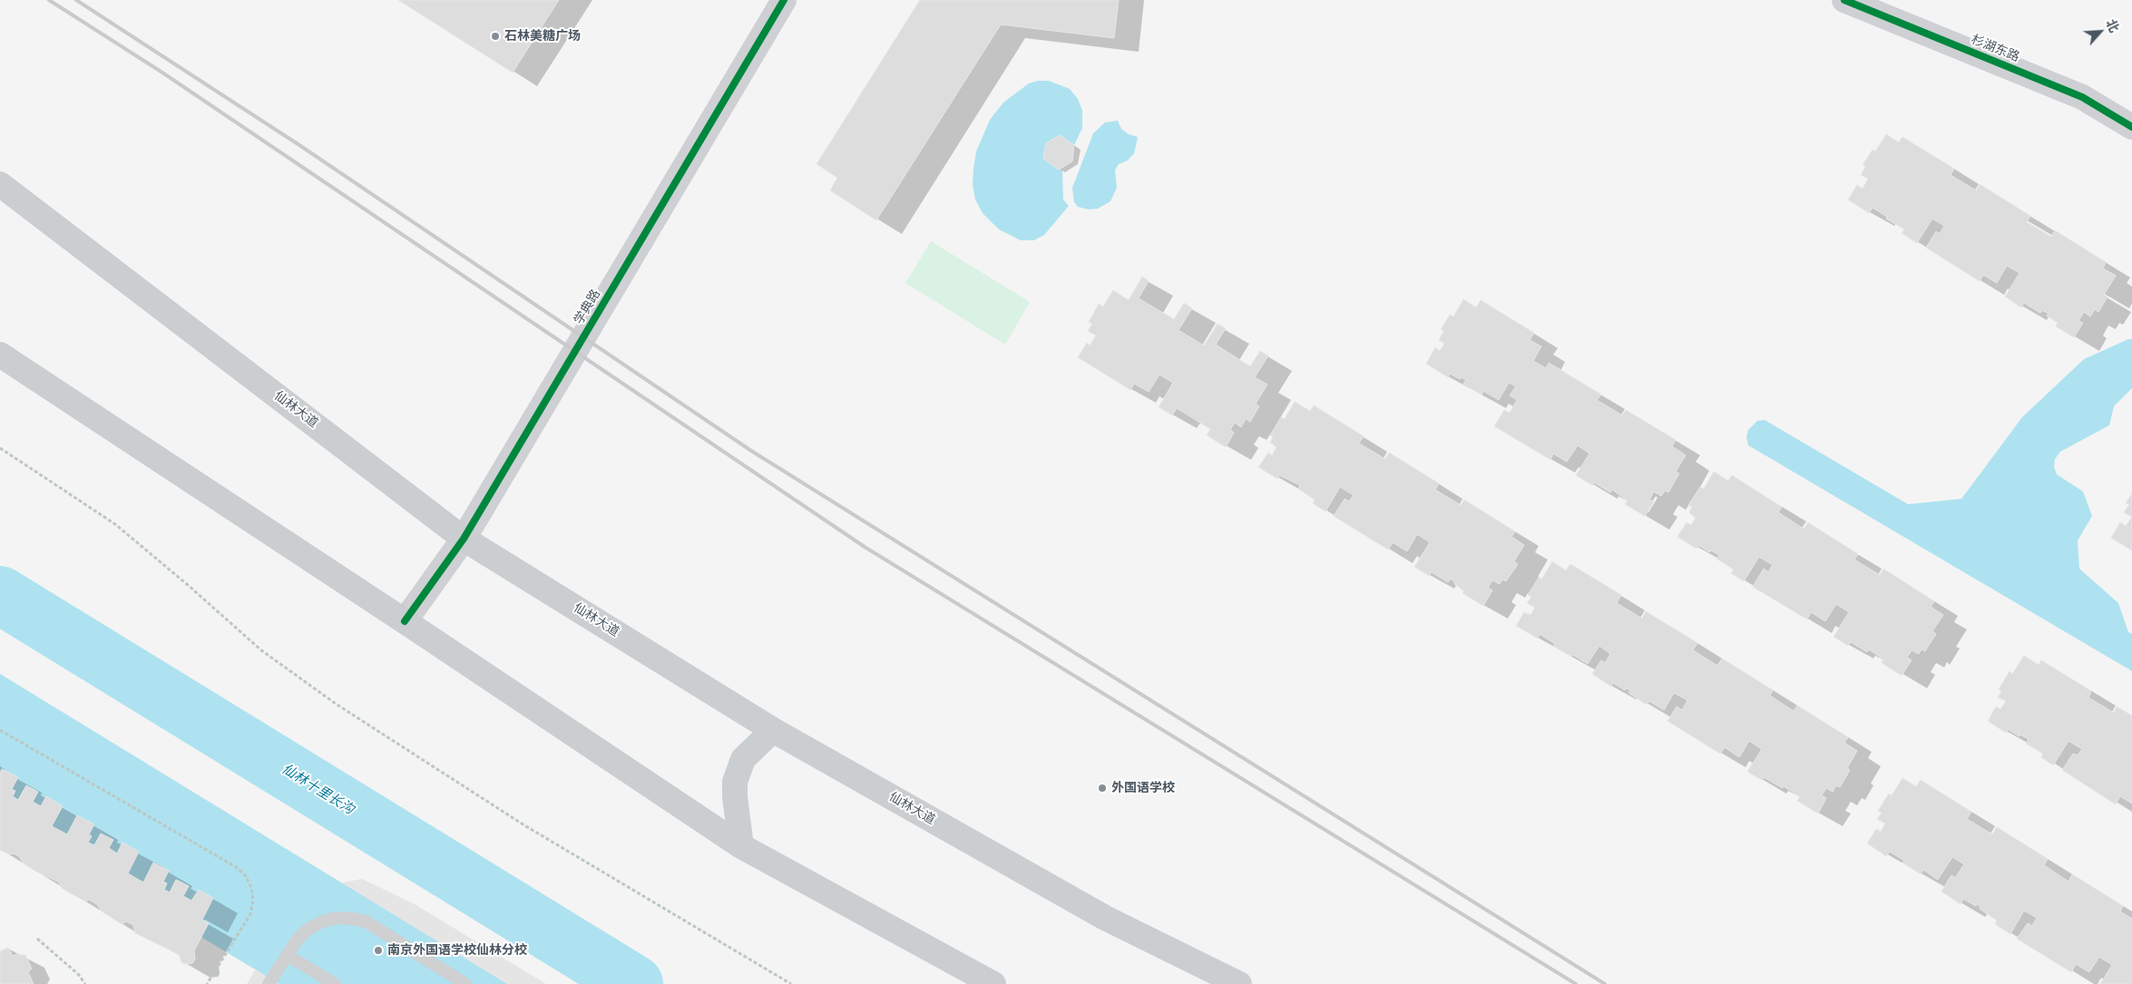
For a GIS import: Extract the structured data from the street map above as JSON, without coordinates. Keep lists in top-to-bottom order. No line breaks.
{"streets":{"main road":["仙林大道"],"street":["杉湖东路","学典路"]},"crossings":[["学典路","仙林大道"]],"water":["仙林十里长沟"],"places":["石林美糖广场","外国语学校","南京外国语学校仙林分校"],"north":"top right"}
